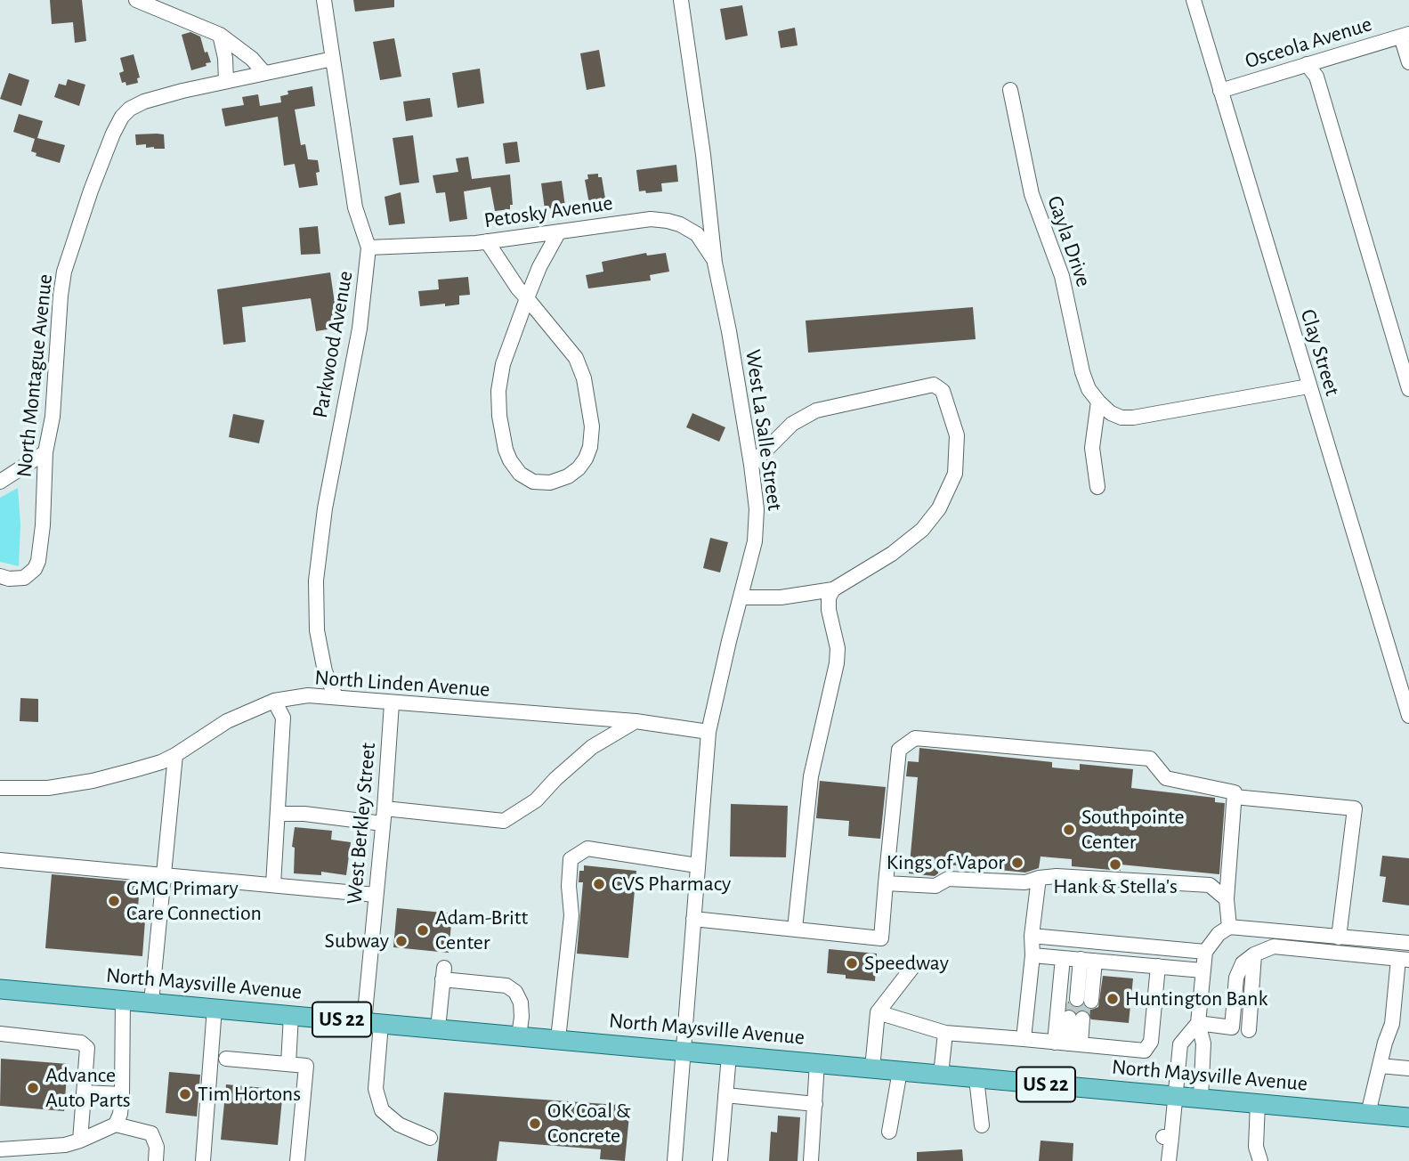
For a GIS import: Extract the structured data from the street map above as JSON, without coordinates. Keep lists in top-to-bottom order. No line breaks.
{"streets":{"main road":["North Maysville Avenue","US 22"],"street":["Osceola Avenue","Petosky Avenue","Gayla Drive","Parkwood Avenue","Clay Street","North Montague Avenue","West La Salle Street","North Linden Avenue","West Berkley Street"]},"crossings":[["Osceola Avenue","Clay Street"],["Petosky Avenue","Parkwood Avenue"],["Petosky Avenue","West La Salle Street"],["Gayla Drive","Clay Street"],["Parkwood Avenue","North Montague Avenue"],["Parkwood Avenue","North Linden Avenue"],["West La Salle Street","North Linden Avenue"],["West La Salle Street","North Maysville Avenue"],["North Linden Avenue","West Berkley Street"],["West Berkley Street","North Maysville Avenue"]],"places":["Southpointe Center","Kings of Vapor","Hank & Stella's","CVS Pharmacy","GMG Primary Care Connection","Adam-Britt Center","Subway","Speedway","Huntington Bank","Advance Auto Parts","Tim Hortons","OK Coal & Concrete"]}
